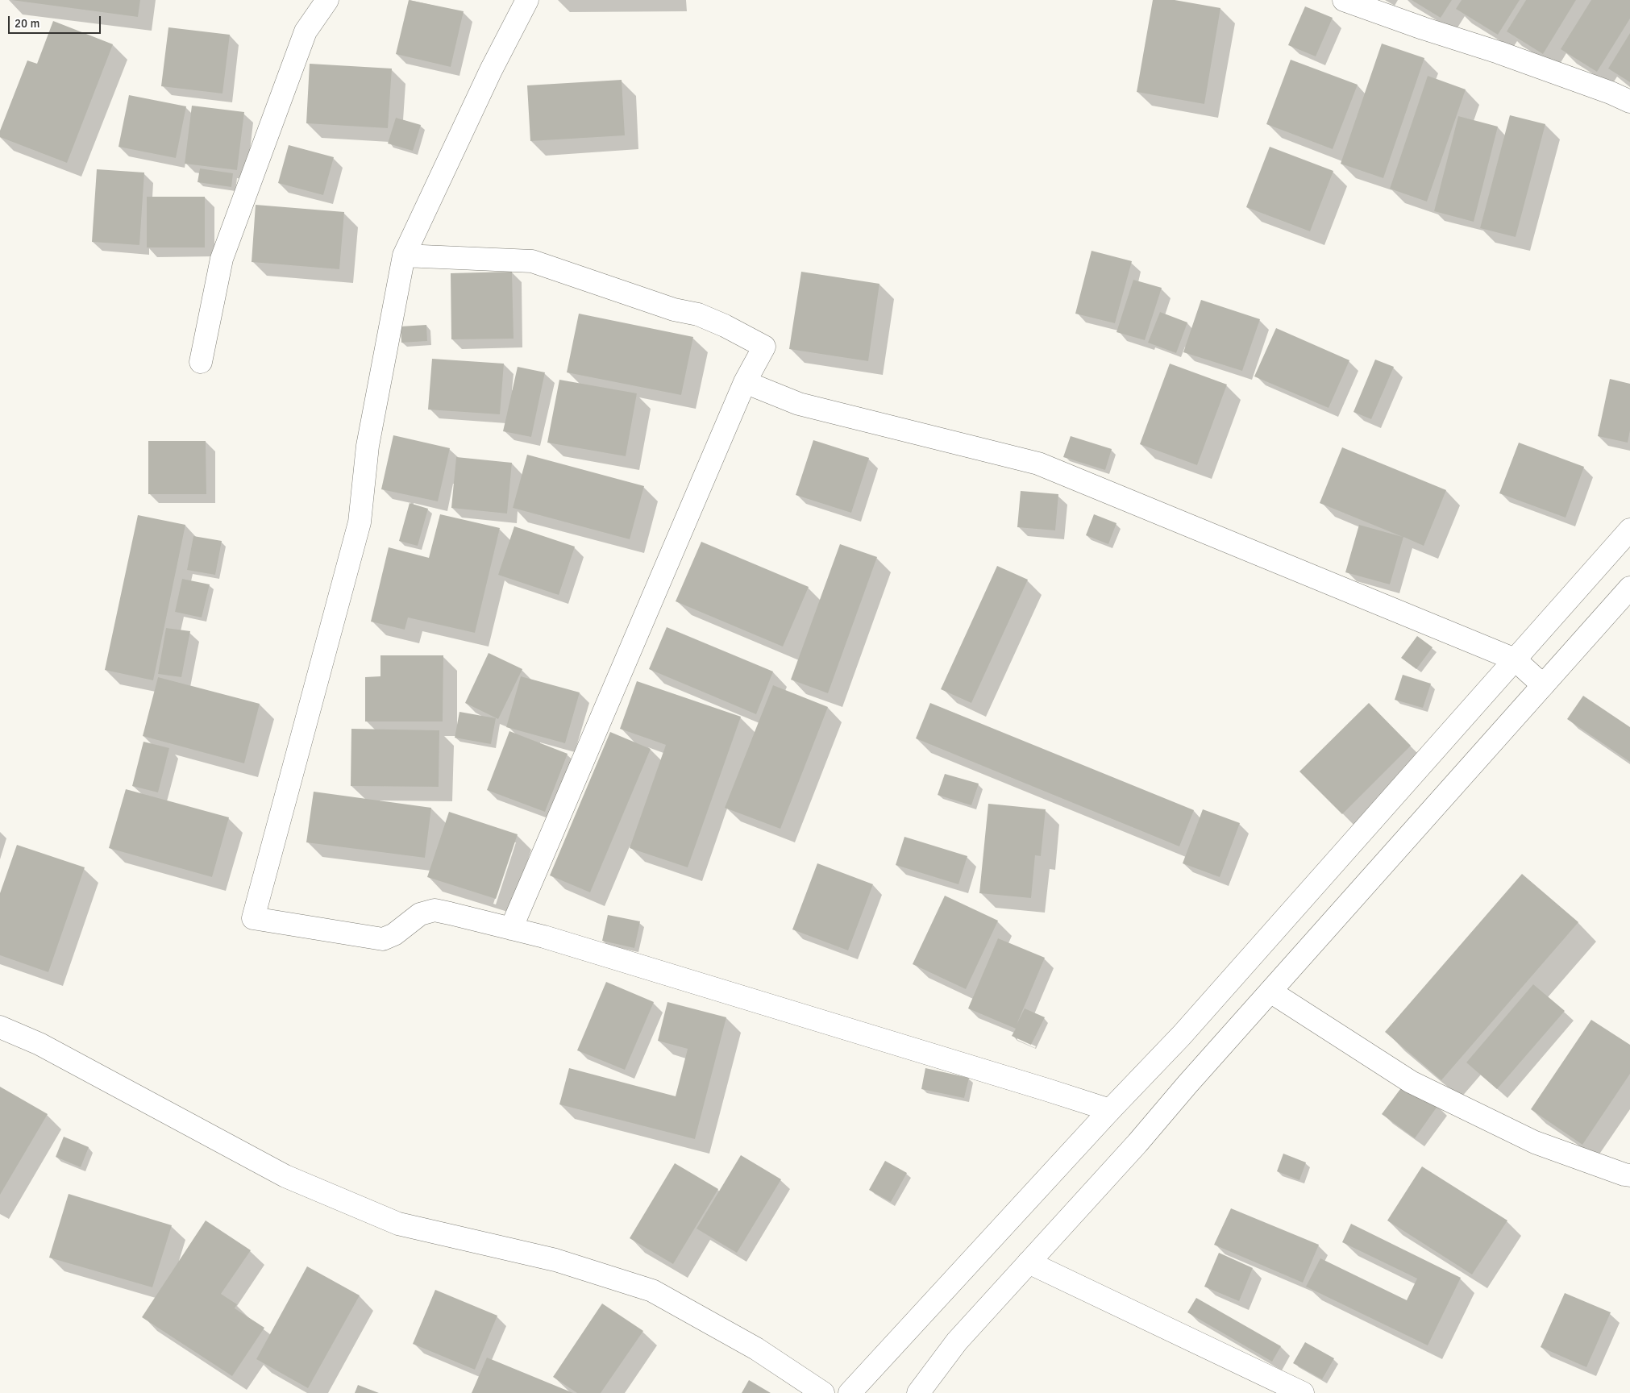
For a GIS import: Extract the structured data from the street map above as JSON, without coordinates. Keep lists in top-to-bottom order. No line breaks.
{"scale_bar":"20 m"}
